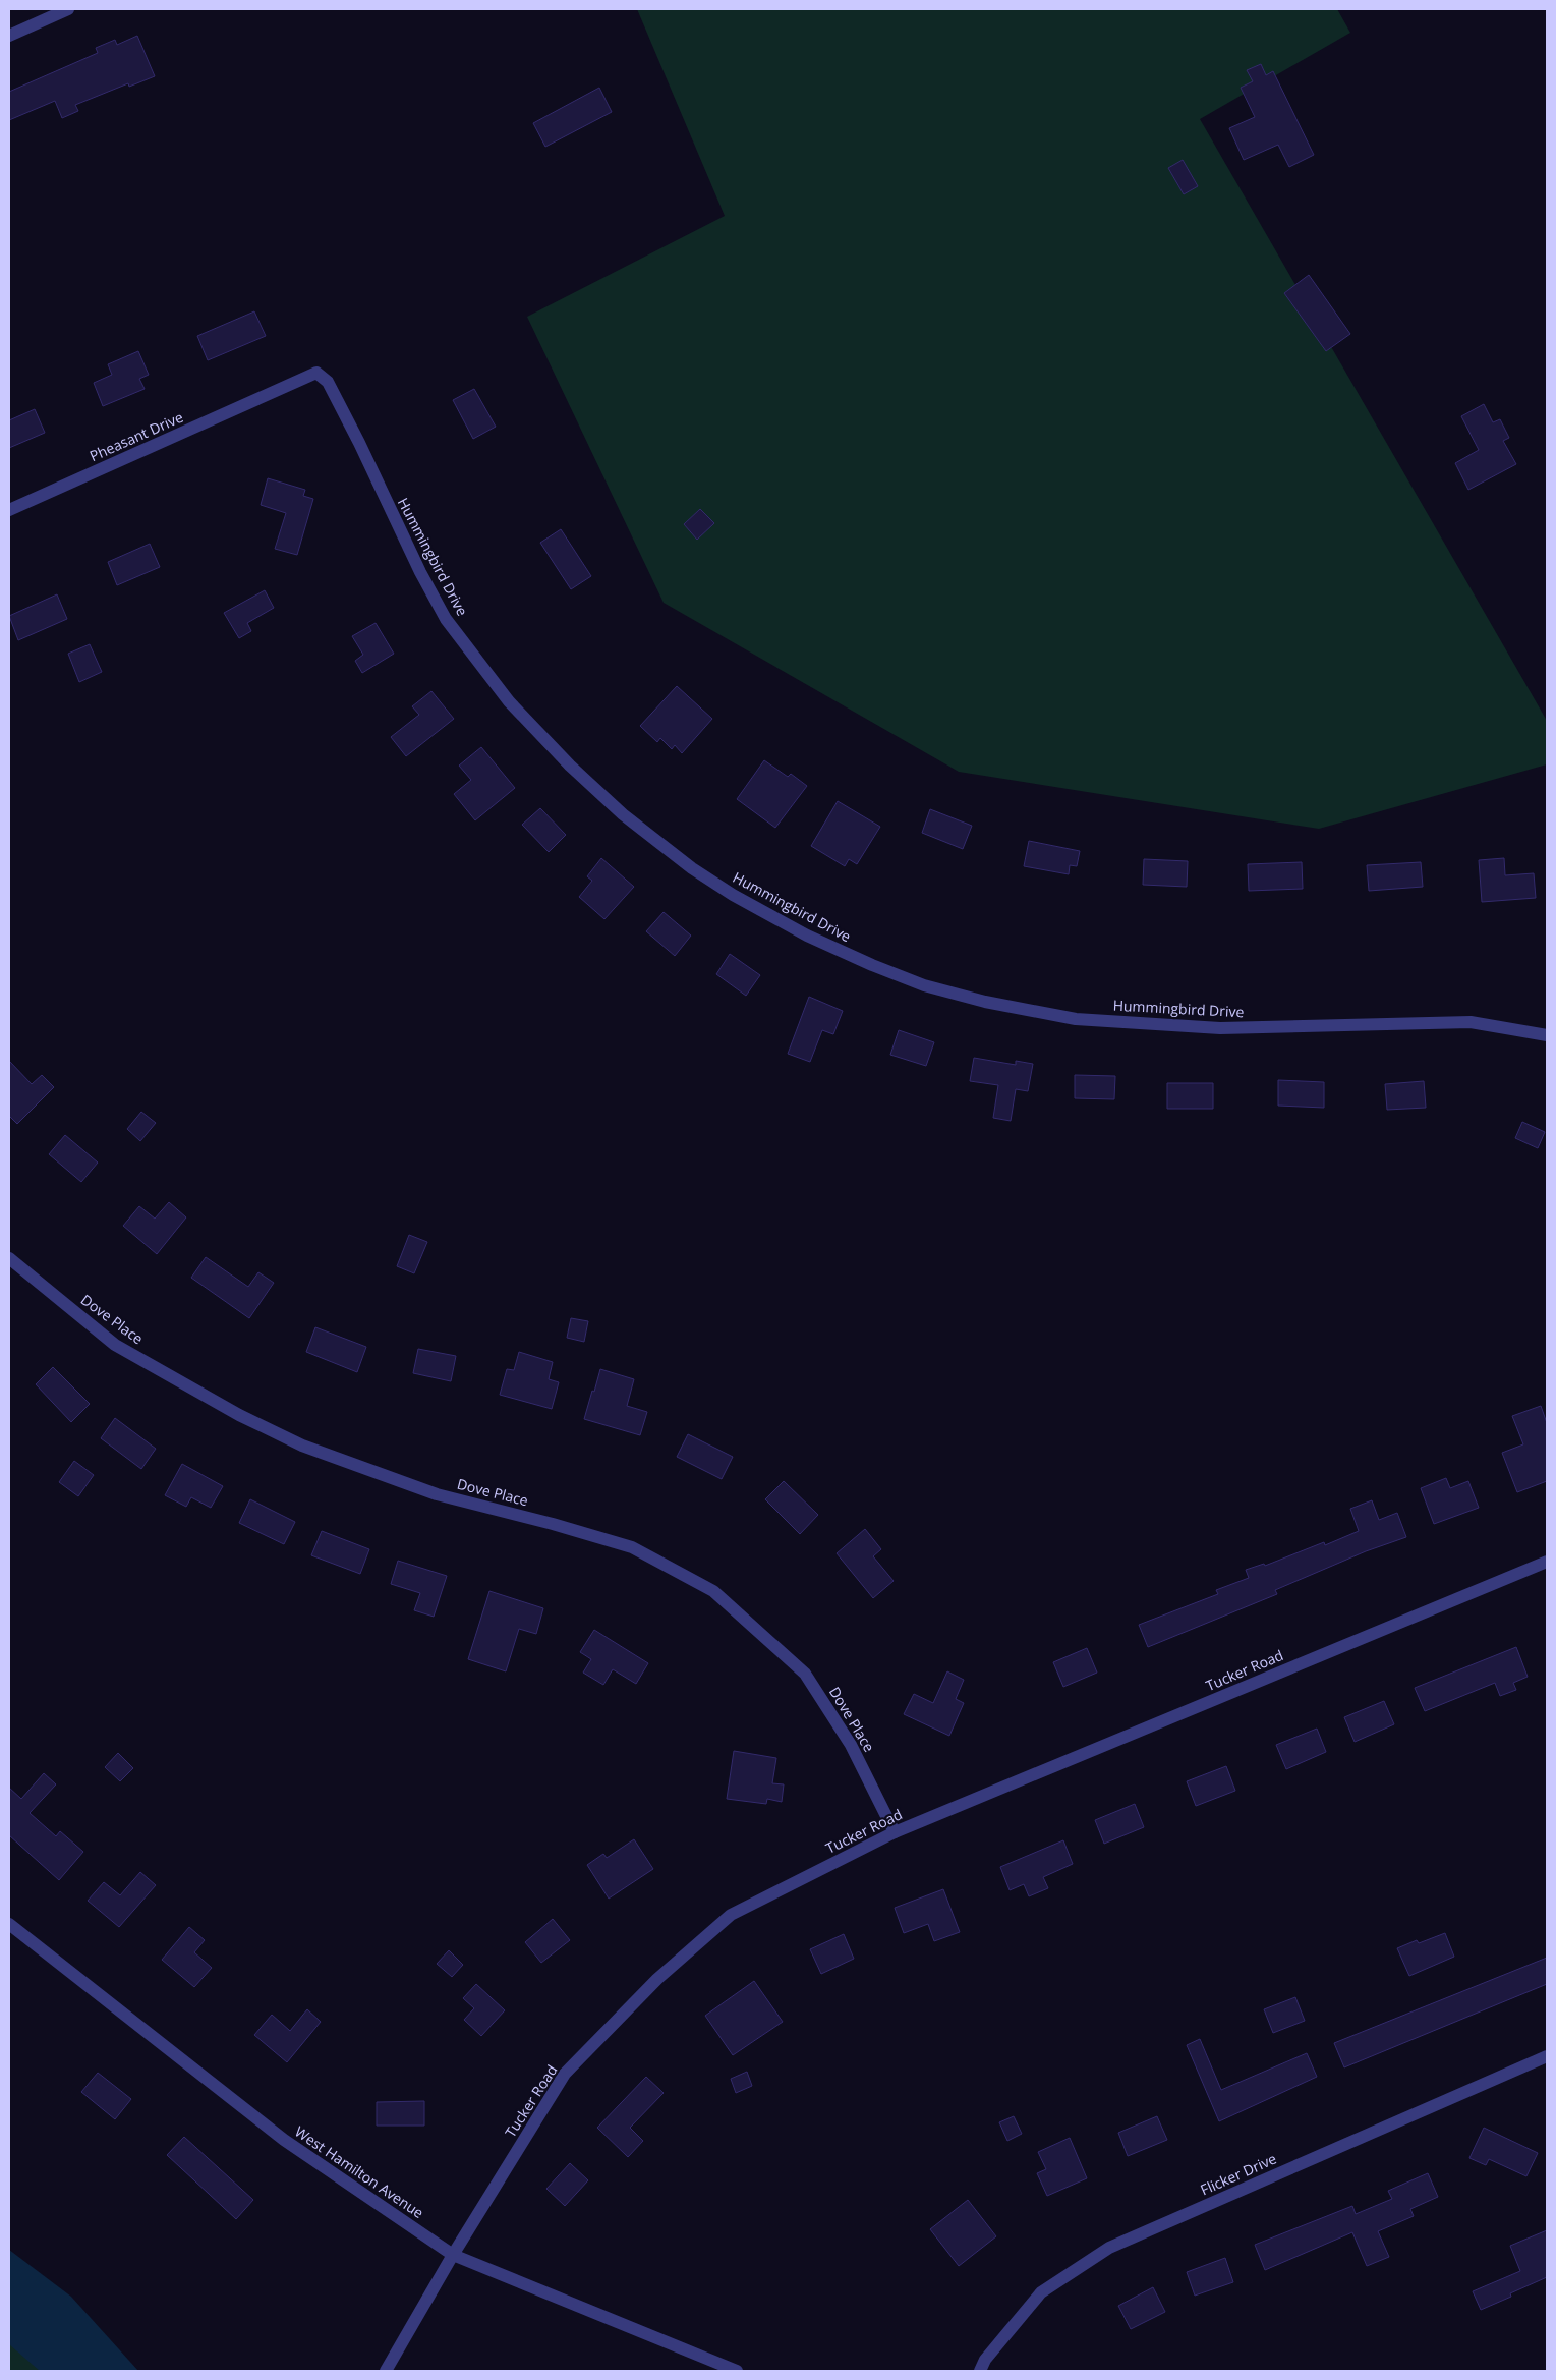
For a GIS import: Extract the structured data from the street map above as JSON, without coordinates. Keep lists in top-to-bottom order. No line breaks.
{"streets":{"street":["Pheasant Drive","Hummingbird Drive","Dove Place","Tucker Road","West Hamilton Avenue","Flicker Drive"]},"crossings":[["Pheasant Drive","Hummingbird Drive"],["Dove Place","Tucker Road"],["Tucker Road","West Hamilton Avenue"]]}
